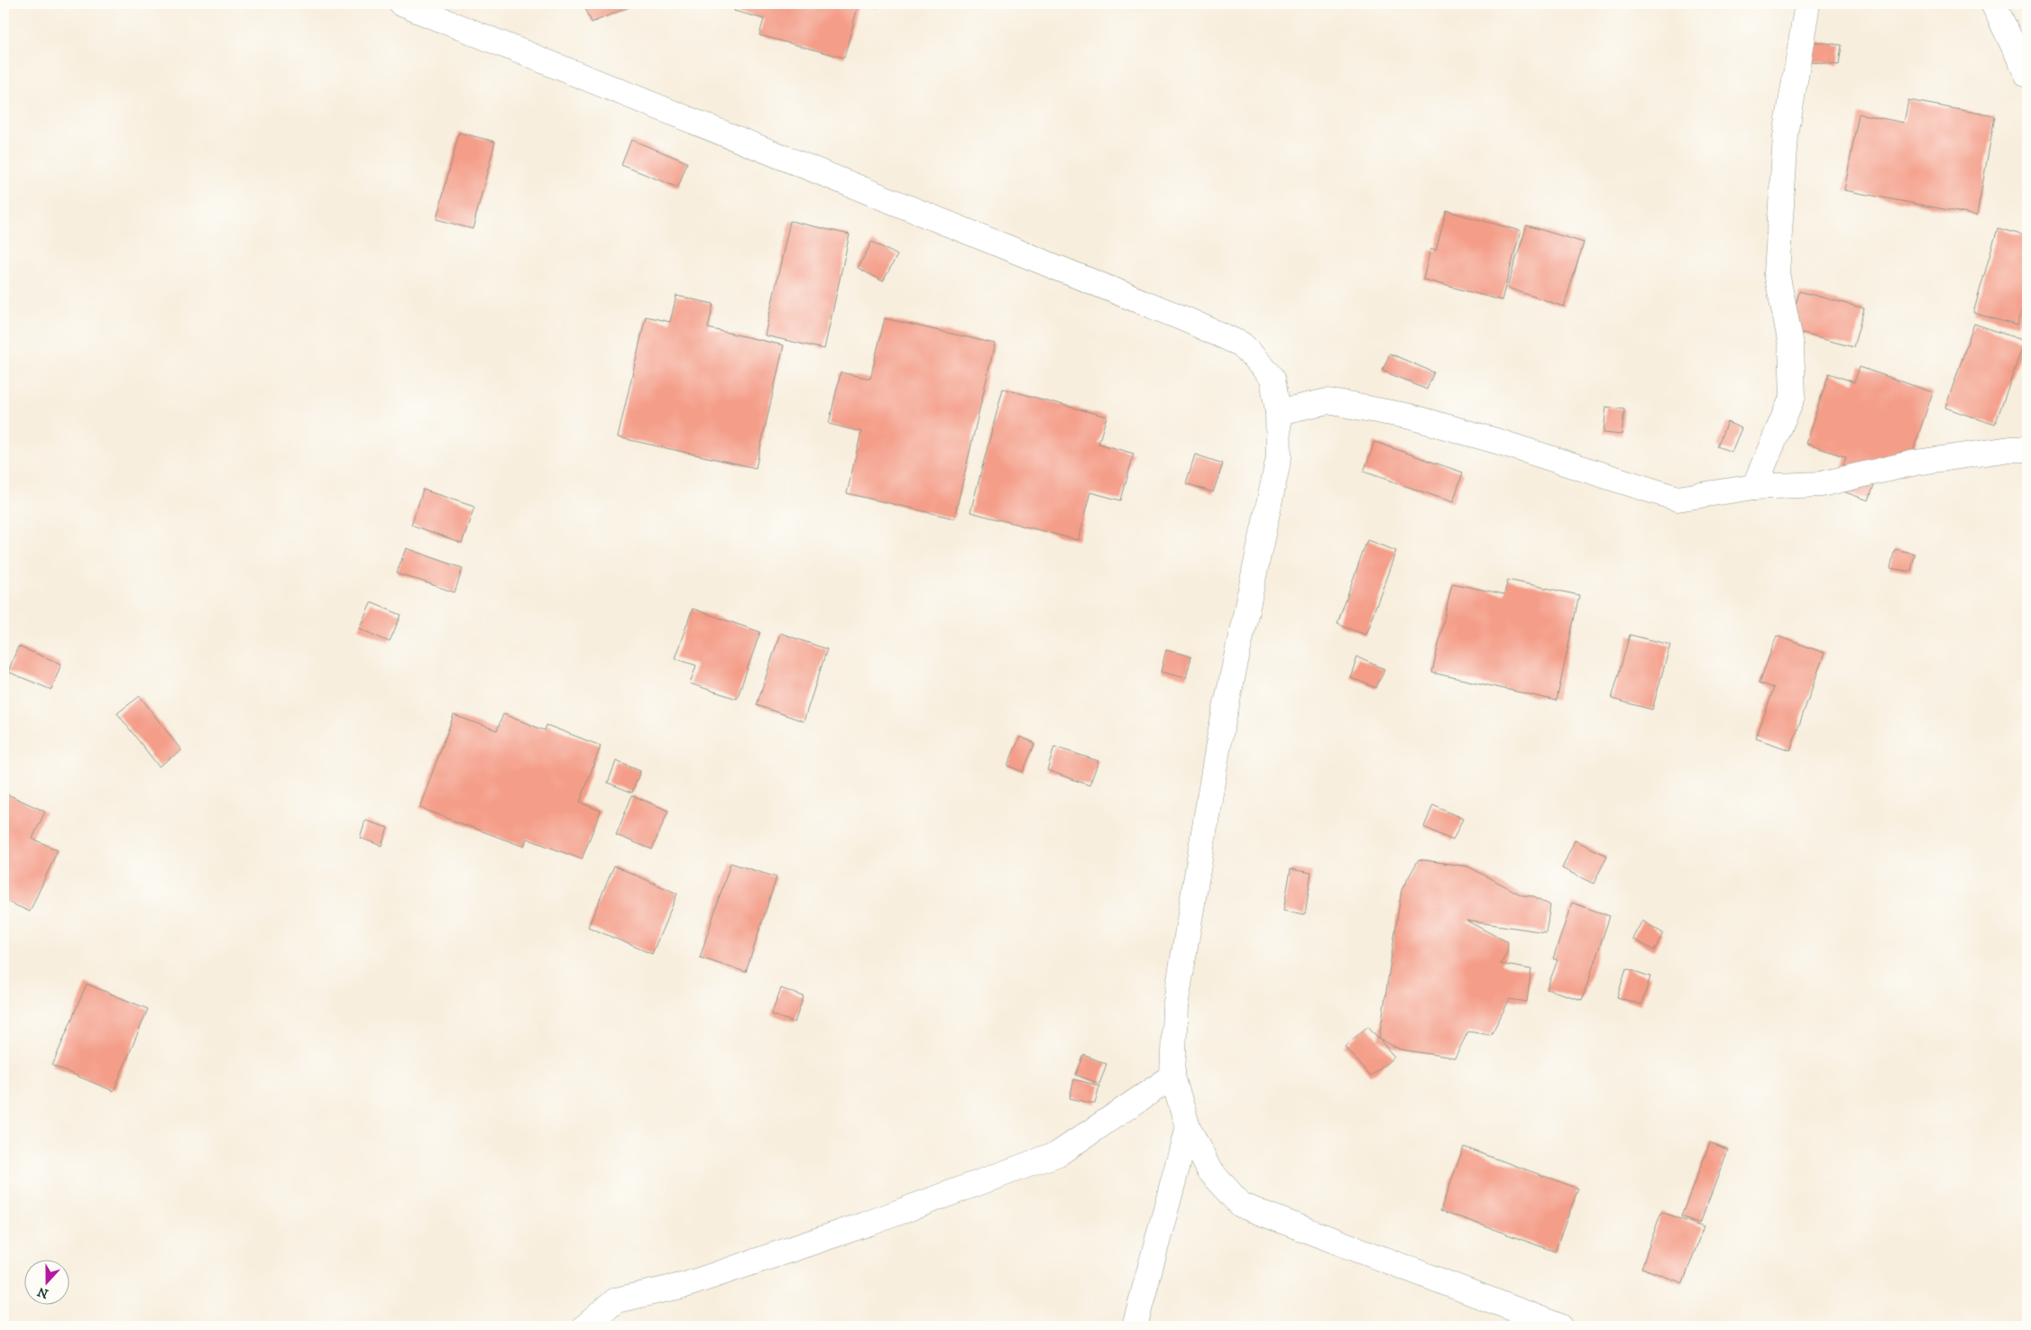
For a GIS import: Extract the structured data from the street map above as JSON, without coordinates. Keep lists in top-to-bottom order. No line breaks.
{"north":"bottom"}
